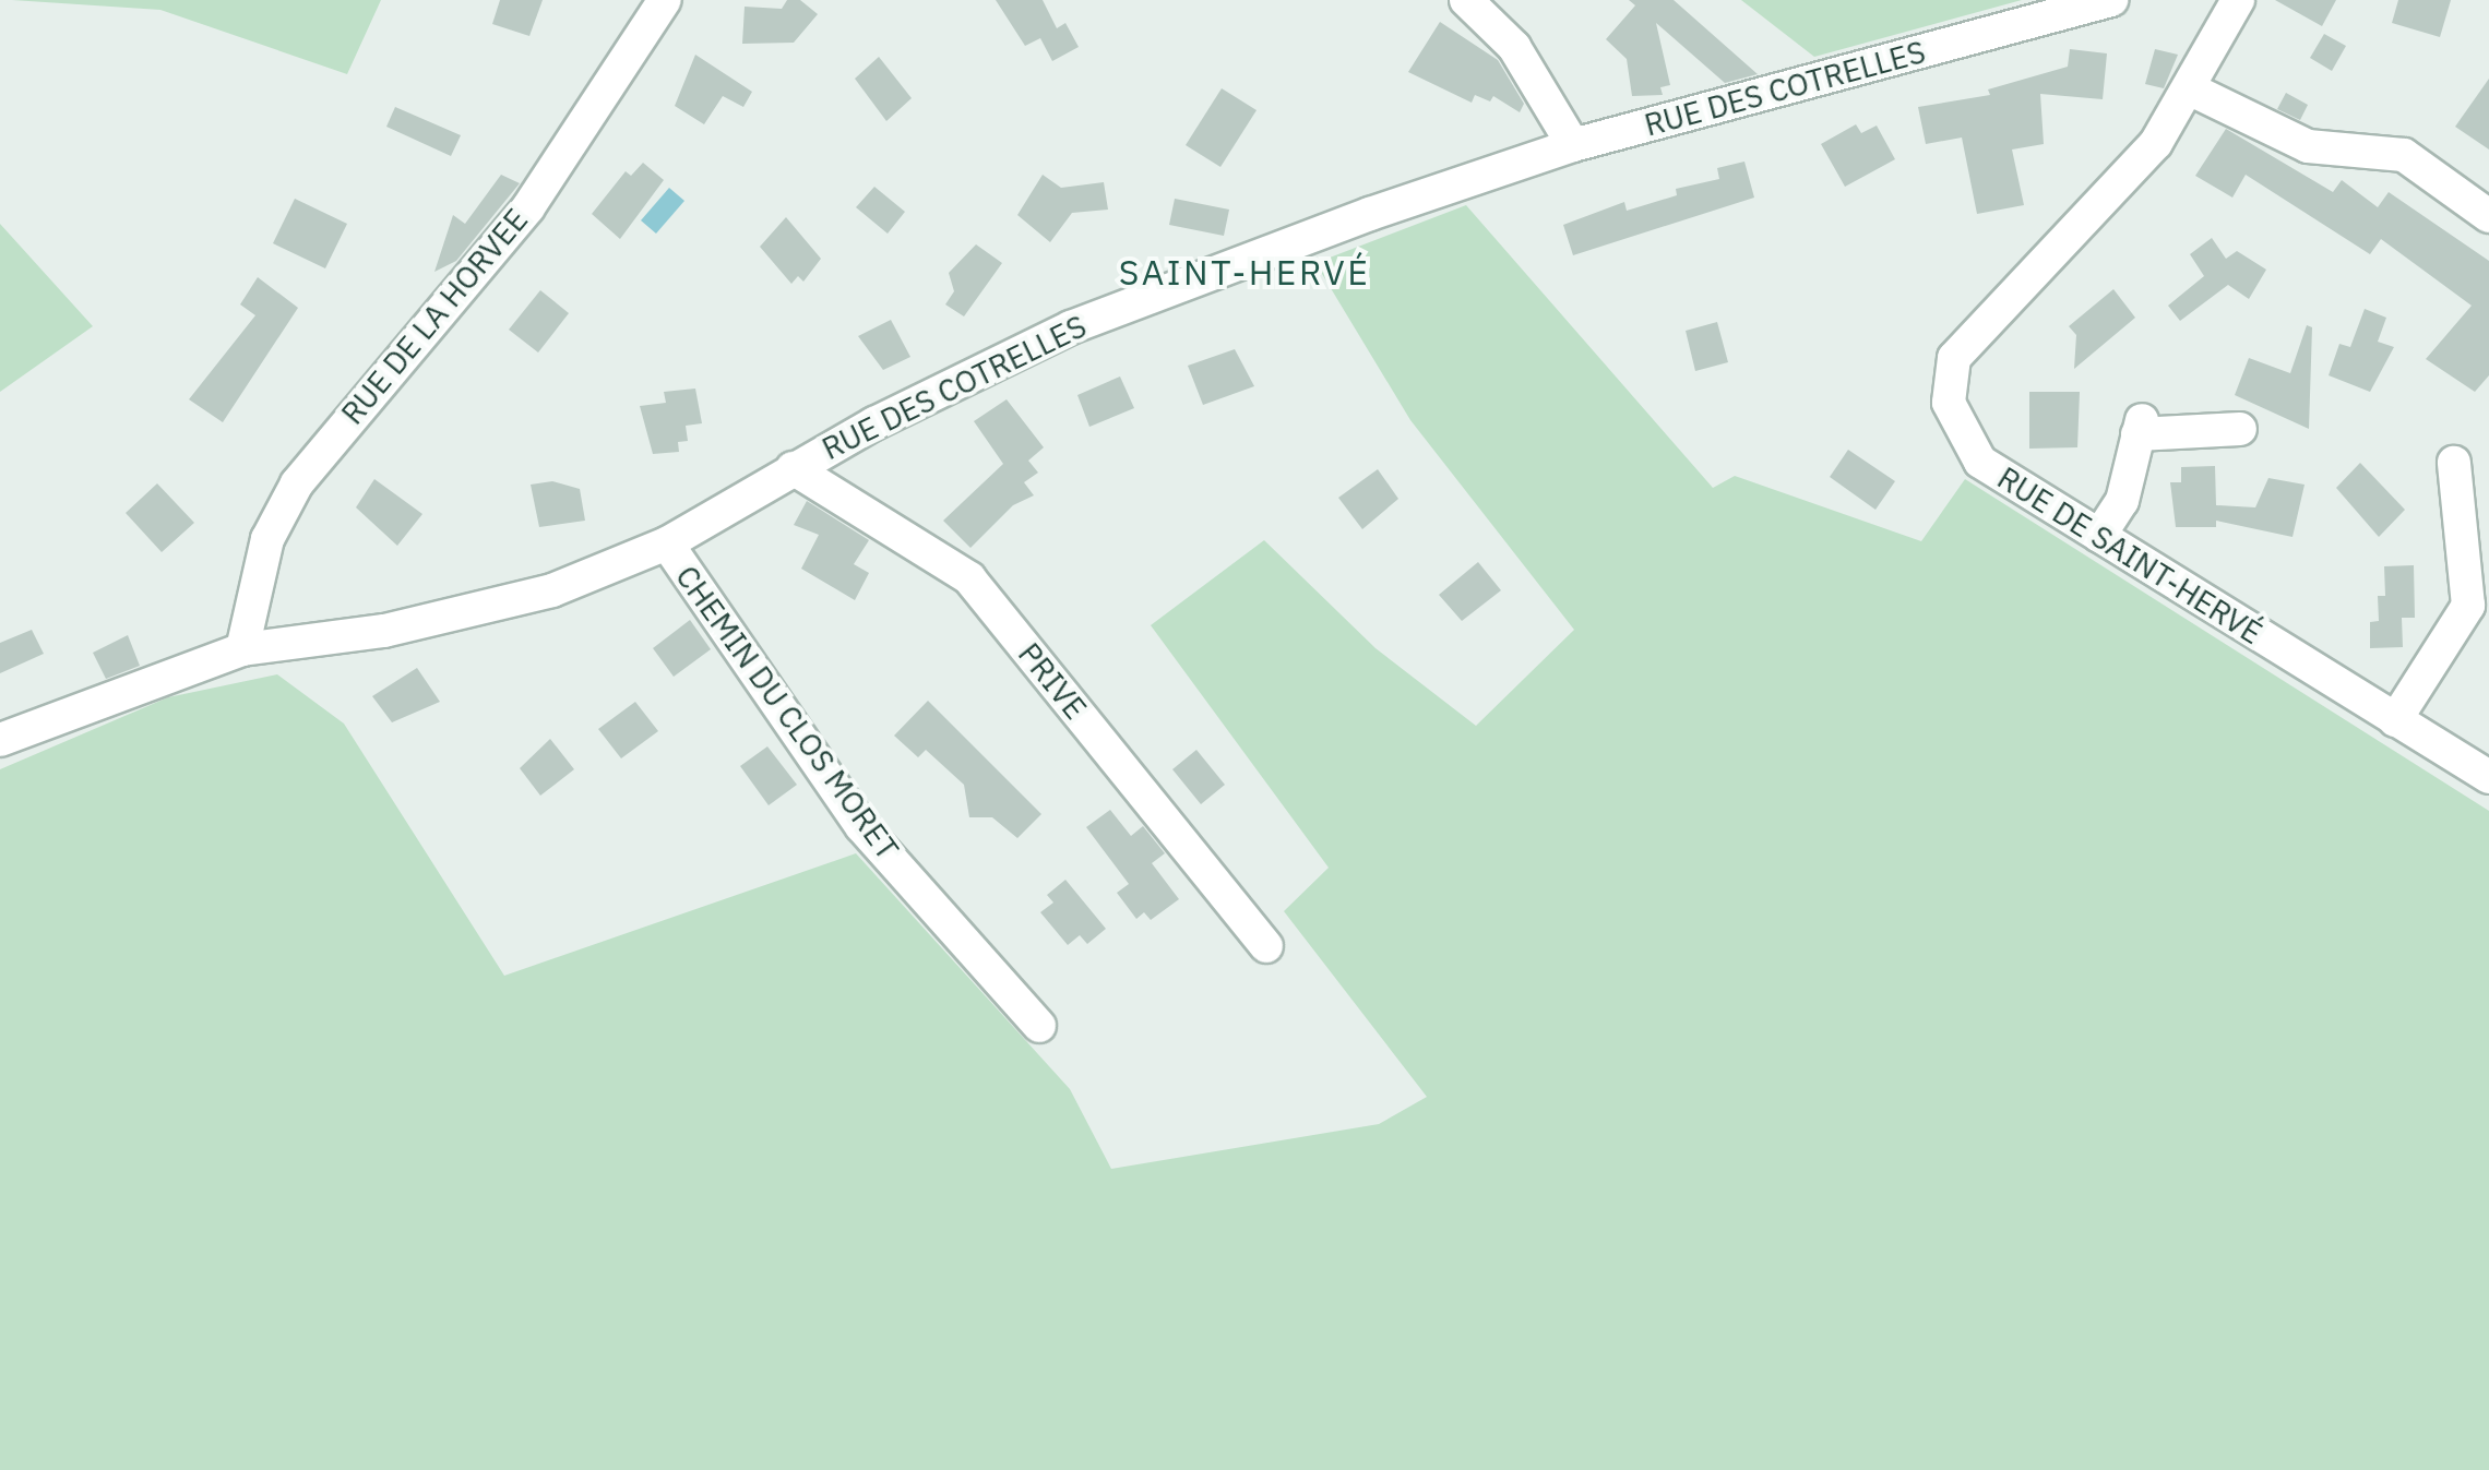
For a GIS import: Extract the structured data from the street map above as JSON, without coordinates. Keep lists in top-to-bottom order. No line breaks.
{"streets":{"street":["RUE DES COTRELLES","RUE DE LA HORVEE","RUE DE SAINT-HERVÉ","PRIVE","CHEMIN DU CLOS MORET"]},"crossings":[["RUE DES COTRELLES","RUE DE LA HORVEE"],["RUE DES COTRELLES","PRIVE"],["RUE DES COTRELLES","CHEMIN DU CLOS MORET"]],"districts":["SAINT-HERVÉ"]}
